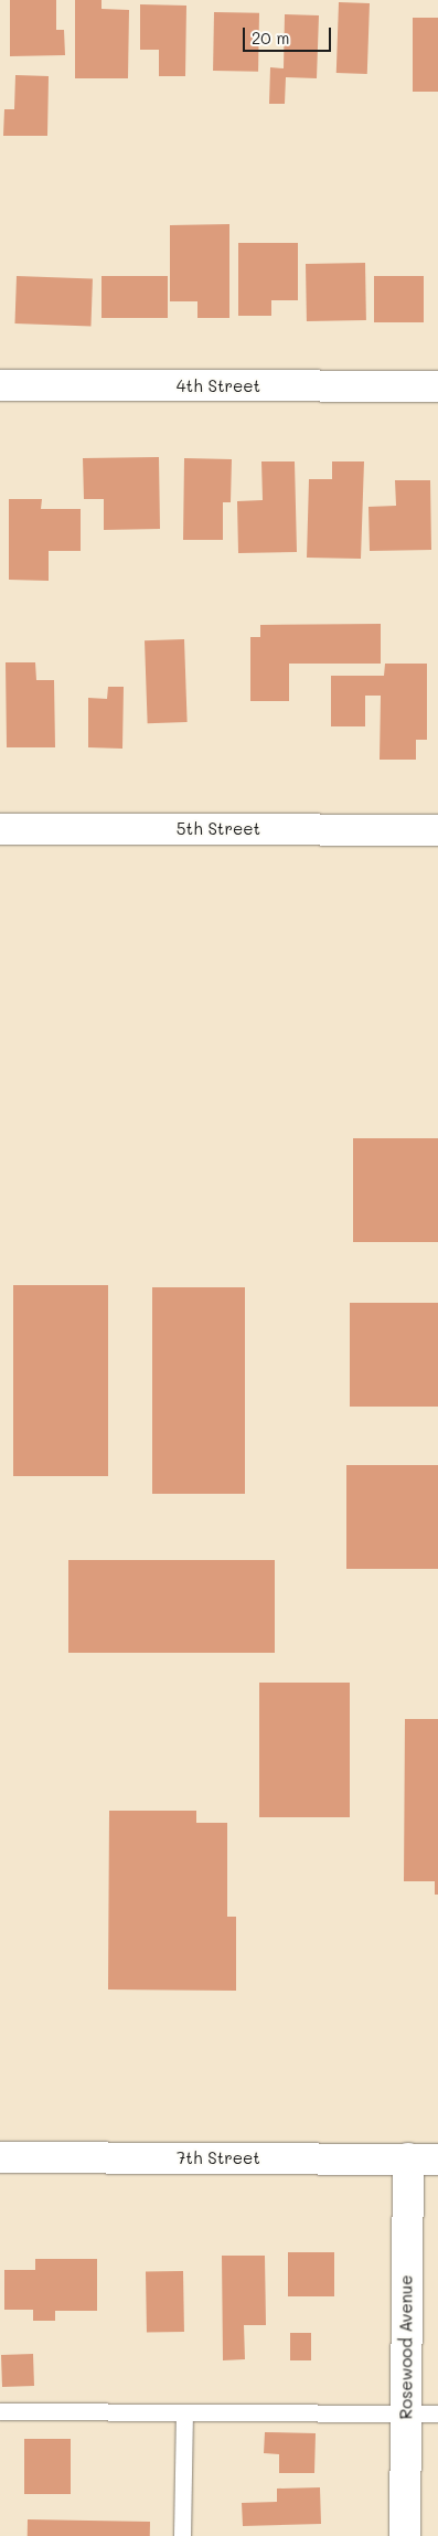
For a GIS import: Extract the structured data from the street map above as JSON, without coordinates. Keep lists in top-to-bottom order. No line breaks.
{"streets":{"street":["4th Street","5th Street","7th Street","Rosewood Avenue"]},"crossings":[["7th Street","Rosewood Avenue"]],"scale_bar":"20 m"}
